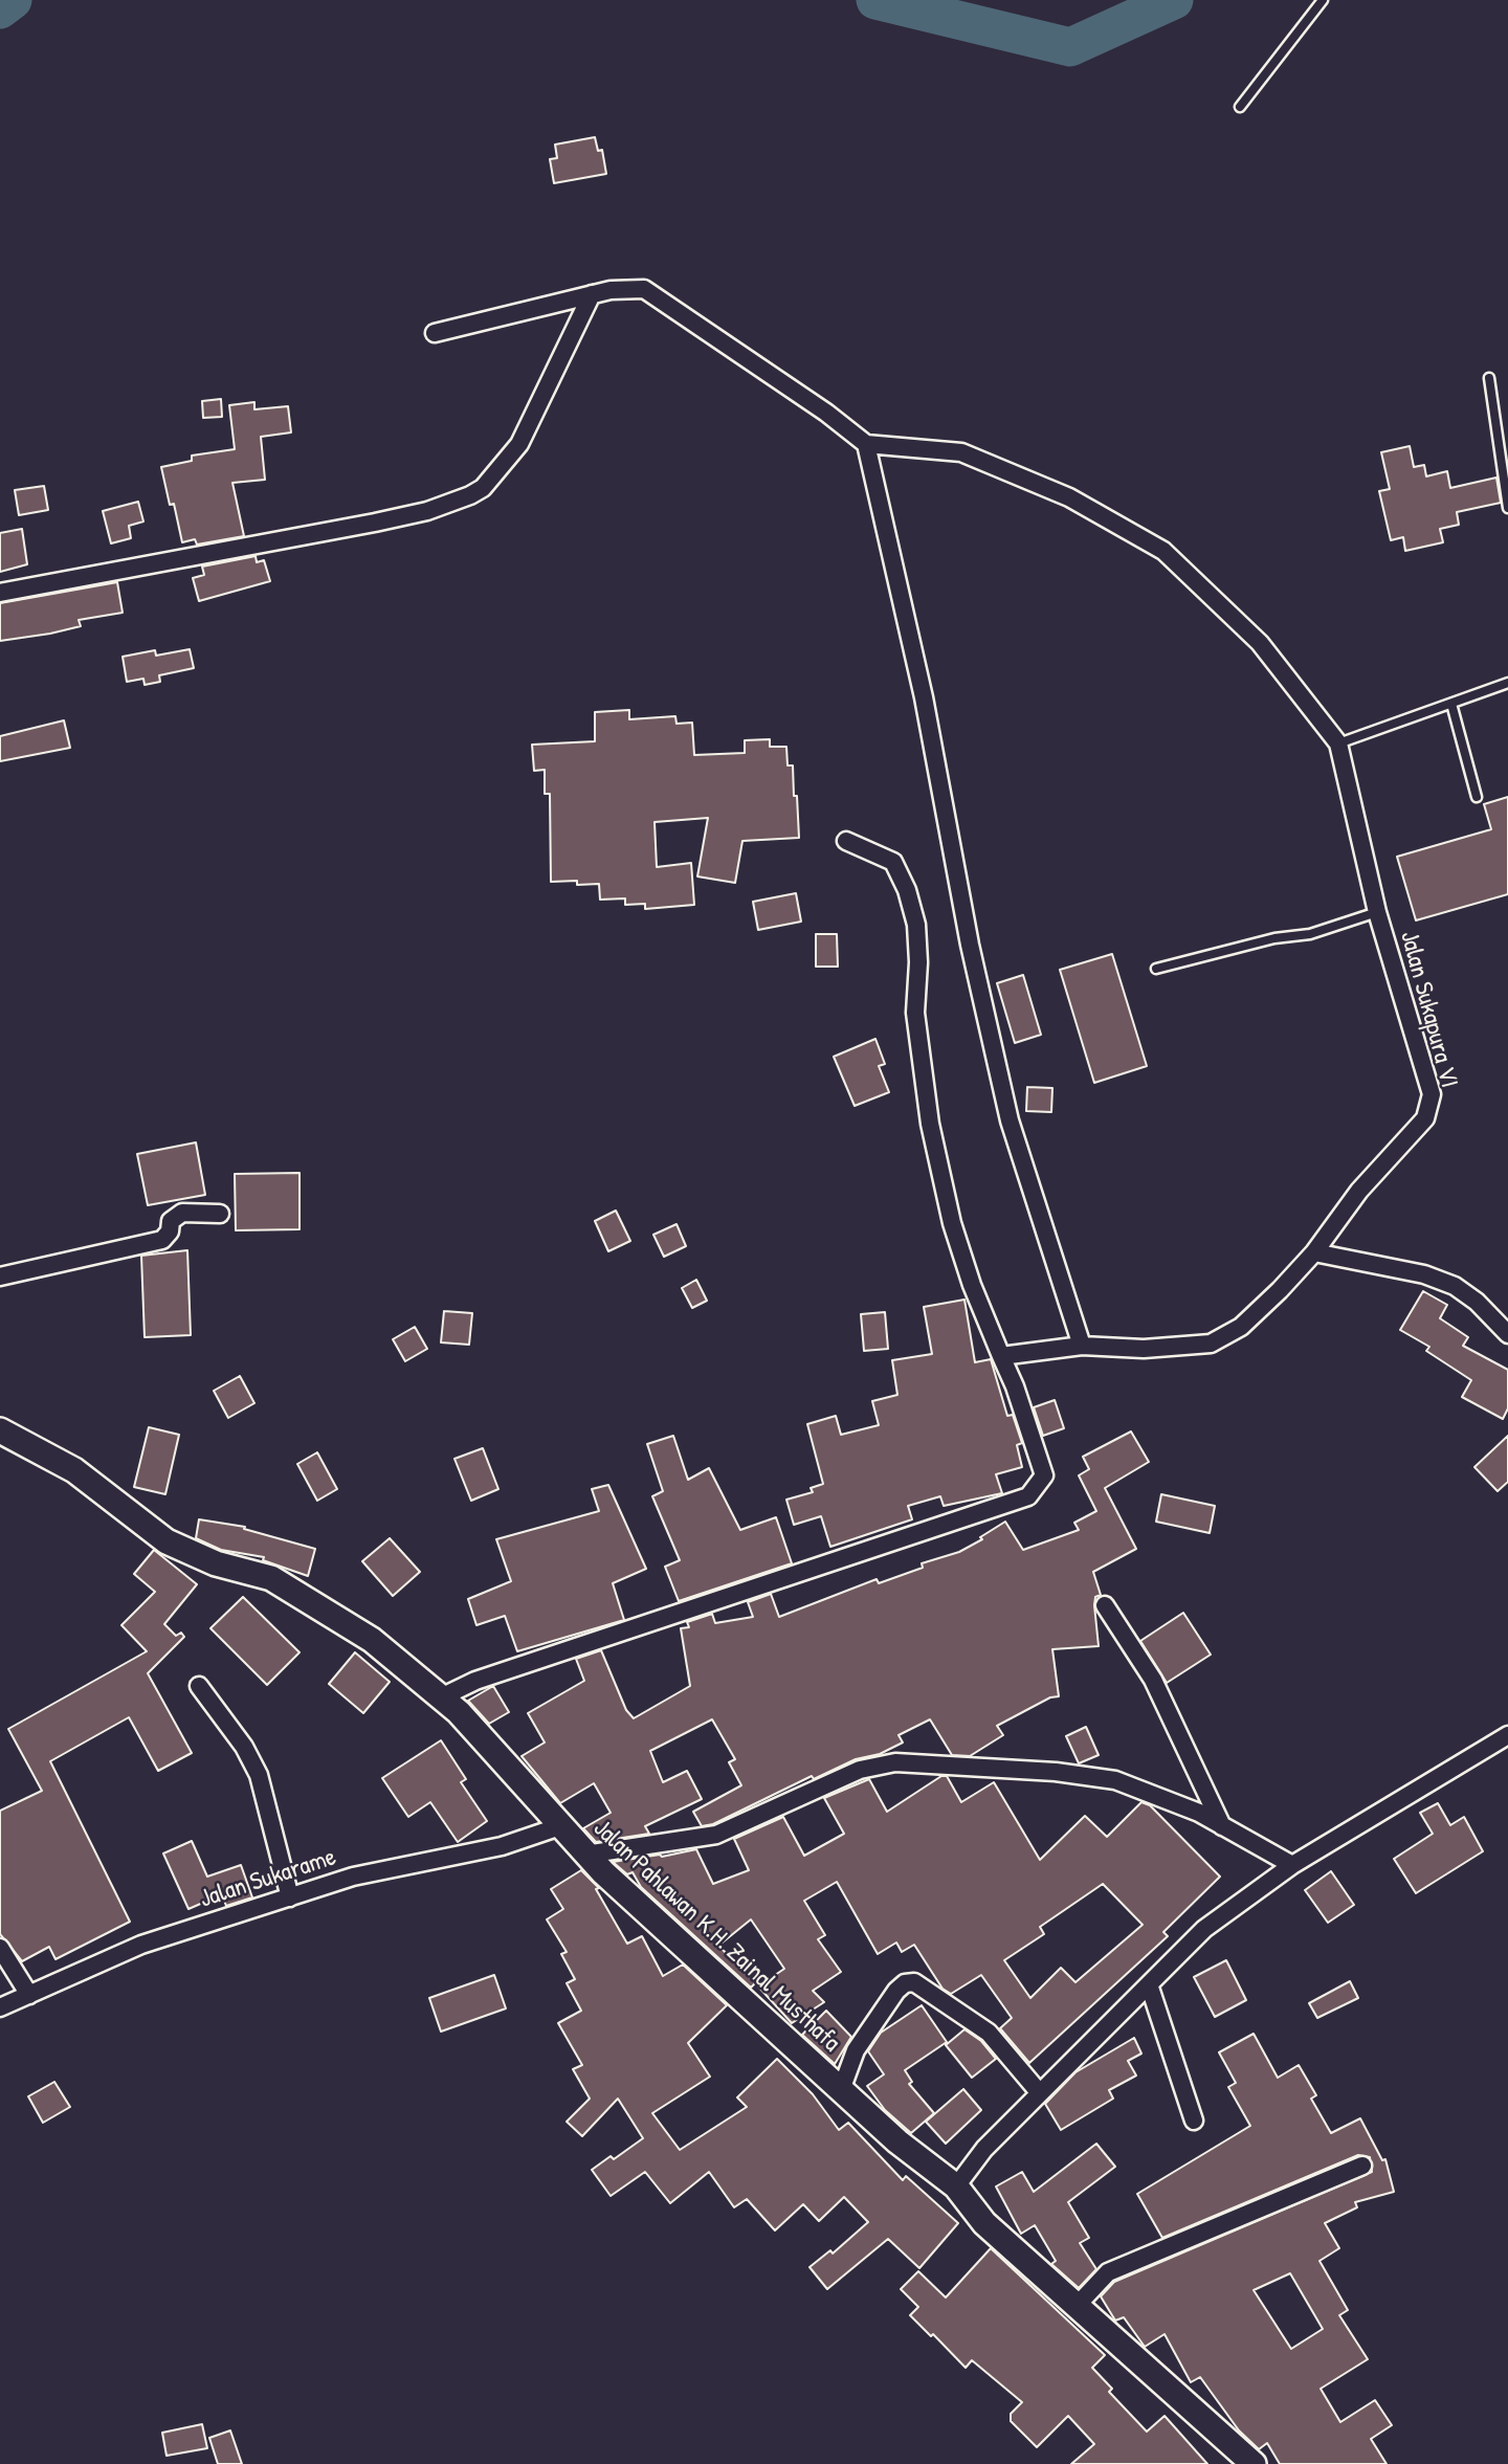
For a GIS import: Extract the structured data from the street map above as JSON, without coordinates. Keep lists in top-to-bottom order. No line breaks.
{"streets":{"street":["Jalan Sukapura VI","Jalan Sukarame","Jalan Pahlawan K.H. Zainal Musthafa"]},"crossings":[["Jalan Sukarame","Jalan Pahlawan K.H. Zainal Musthafa"]]}
